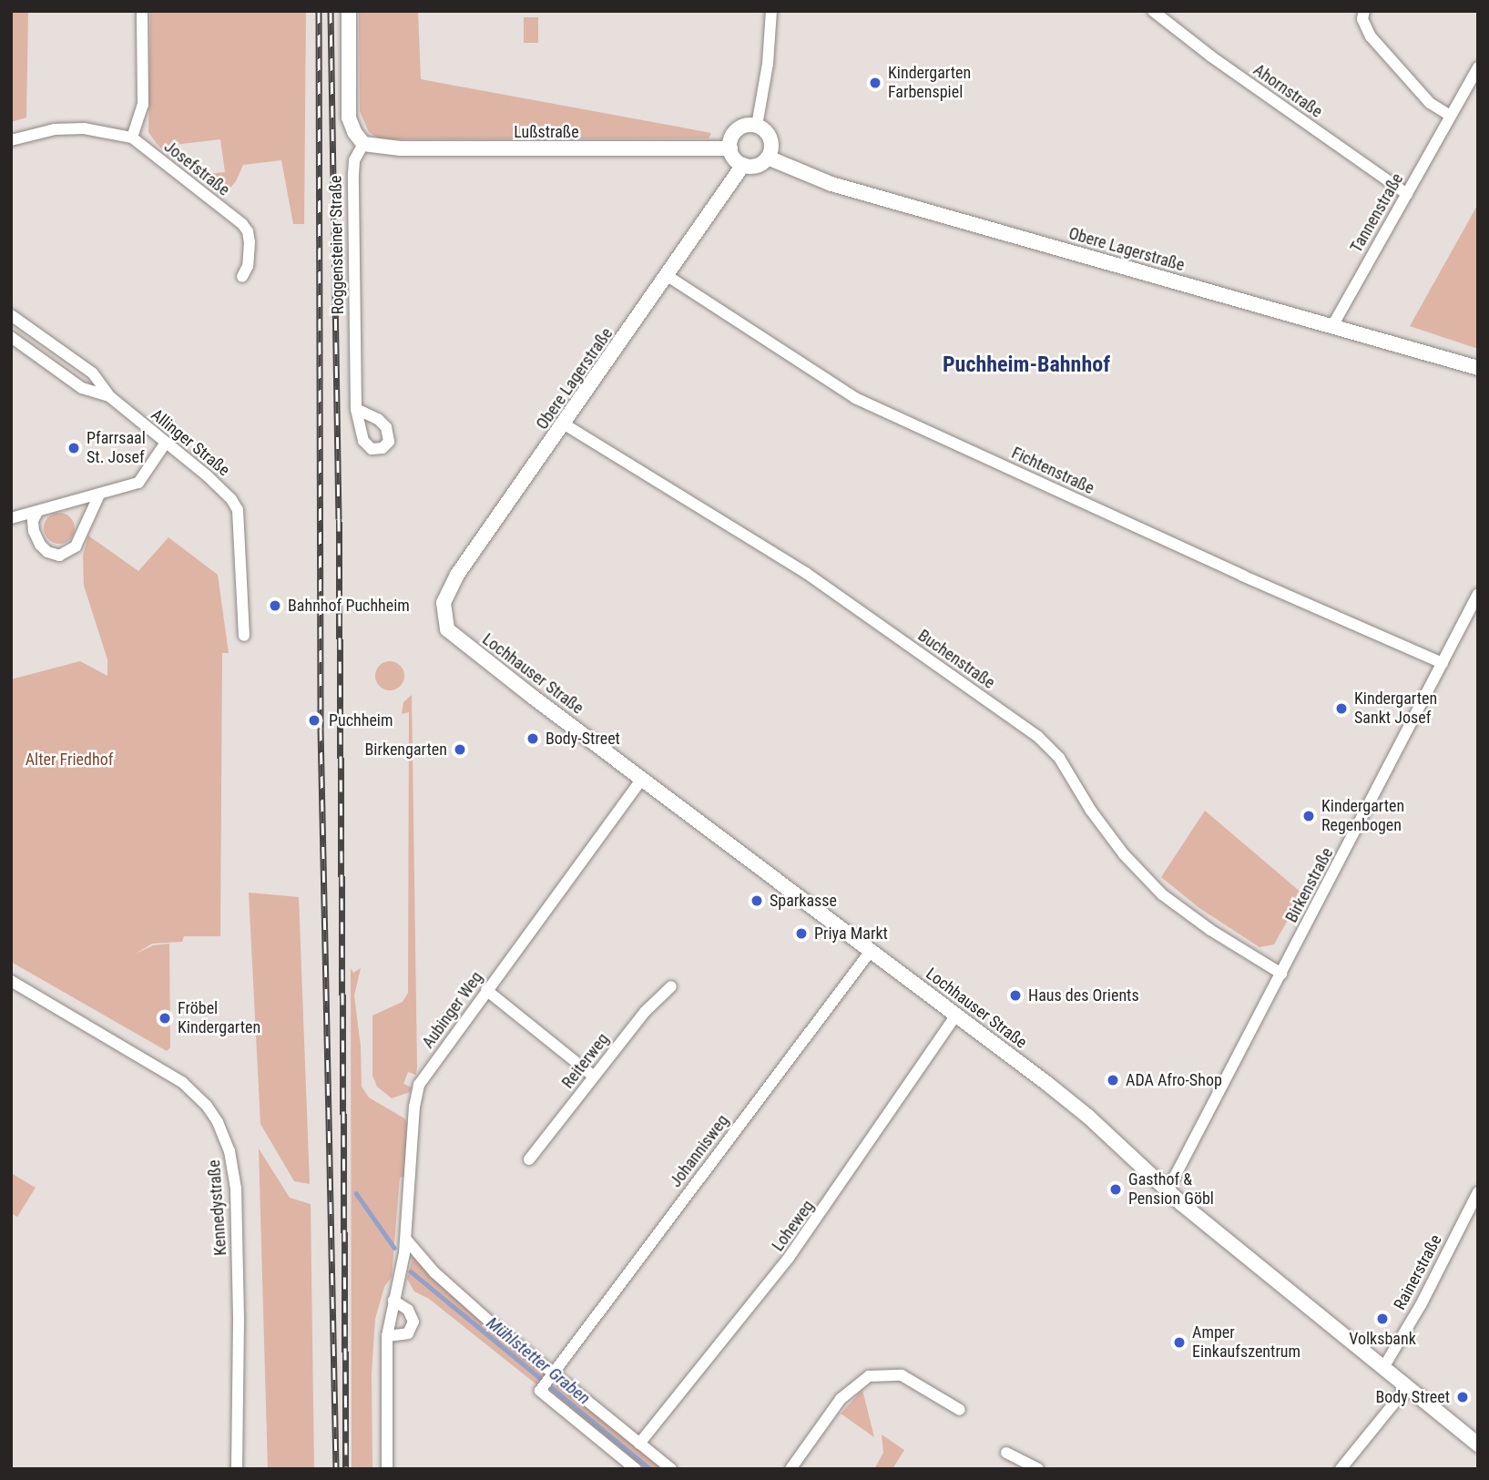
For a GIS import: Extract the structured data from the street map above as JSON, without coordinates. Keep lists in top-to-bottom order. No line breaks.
{"streets":{"street":["Ahornstraße","Lußstraße","Josefstraße","Tannenstraße","Roggensteiner Straße","Obere Lagerstraße","Allinger Straße","Fichtenstraße","Buchenstraße","Lochhauser Straße","Birkenstraße","Aubinger Weg","Reiterweg","Johannisweg","Kennedystraße","Loheweg","Rainerstraße"]},"crossings":[["Ahornstraße","Tannenstraße"],["Lußstraße","Roggensteiner Straße"],["Lußstraße","Obere Lagerstraße"],["Tannenstraße","Obere Lagerstraße"],["Obere Lagerstraße","Fichtenstraße"],["Obere Lagerstraße","Buchenstraße"],["Obere Lagerstraße","Lochhauser Straße"],["Fichtenstraße","Birkenstraße"],["Buchenstraße","Birkenstraße"],["Lochhauser Straße","Birkenstraße"],["Lochhauser Straße","Aubinger Weg"],["Lochhauser Straße","Johannisweg"],["Lochhauser Straße","Loheweg"],["Lochhauser Straße","Rainerstraße"]],"districts":["Puchheim-Bahnhof"],"water":["Mühlstetter Graben"],"parks":["Alter Friedhof"],"places":["Kindergarten Farbenspiel","Pfarrsaal St. Josef","Bahnhof Puchheim","Kindergarten Sankt Josef","Puchheim","Body-Street","Birkengarten","Kindergarten Regenbogen","Sparkasse","Priya Markt","Haus des Orients","Fröbel Kindergarten","ADA Afro-Shop","Gasthof & Pension Göbl","Volksbank","Amper Einkaufszentrum","Body Street"]}
